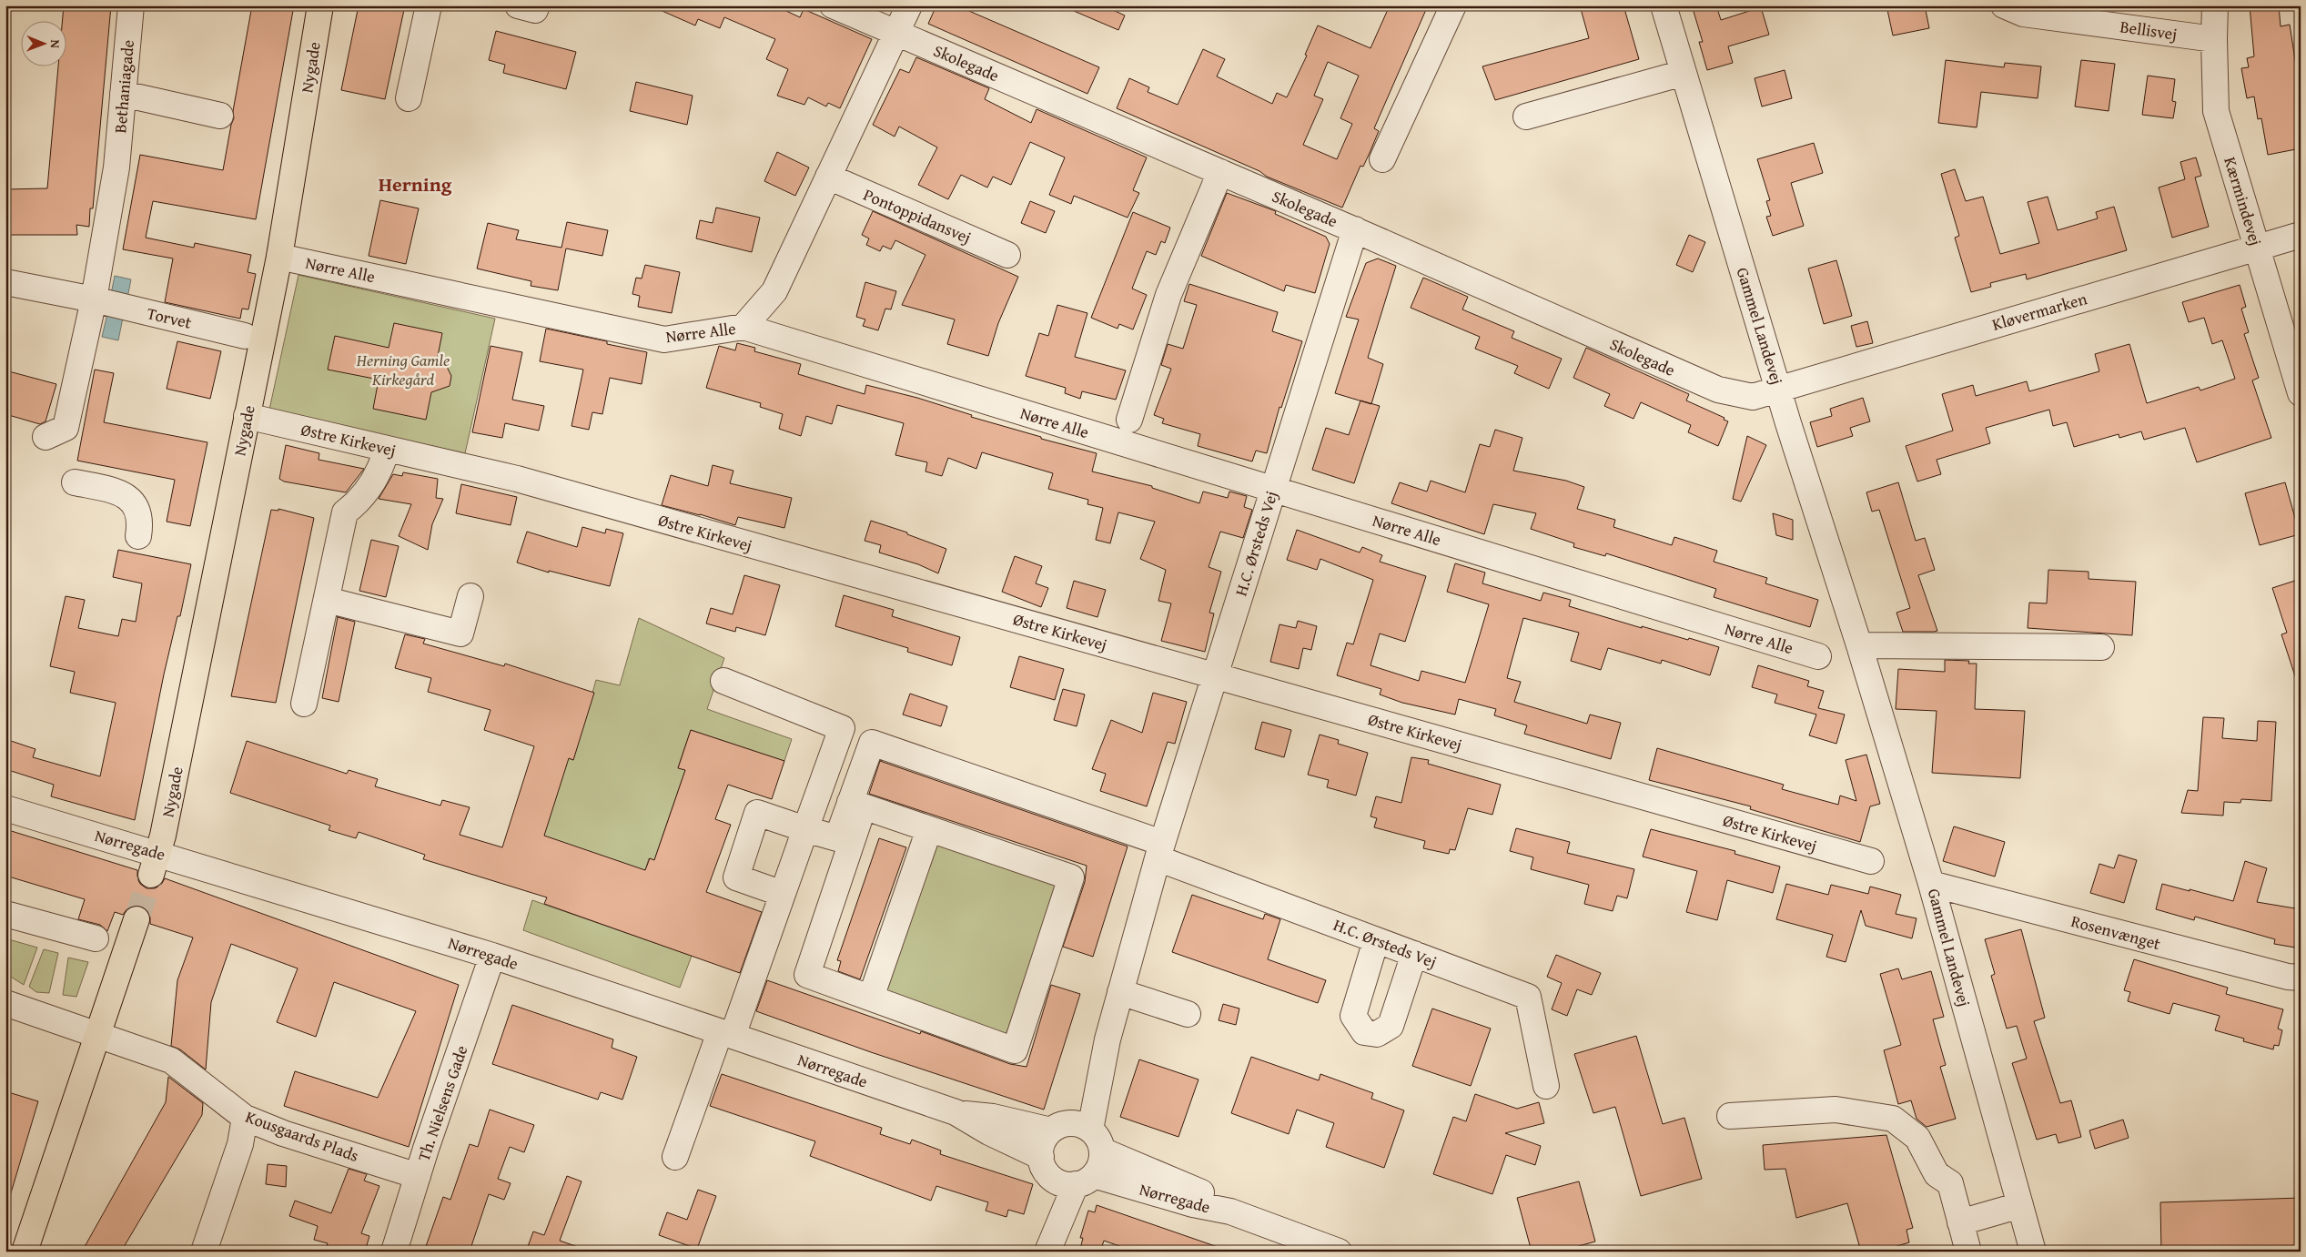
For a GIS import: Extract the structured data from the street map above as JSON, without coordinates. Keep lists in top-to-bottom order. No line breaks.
{"streets":{"main road":["Nygade"],"street":["Bellisvej","Skolegade","Bethaniagade","Kærmindevej","Pontoppidansvej","Nørre Alle","Kløvermarken","Torvet","Gammel Landevej","Østre Kirkevej","H.C. Ørsteds Vej","Nørregade","Rosenvænget","Th. Nielsens Gade","Kousgaards Plads"]},"crossings":[["Bellisvej","Kærmindevej"],["Skolegade","Kløvermarken"],["Skolegade","Gammel Landevej"],["Skolegade","H.C. Ørsteds Vej"],["Nygade","Nørre Alle"],["Nygade","Østre Kirkevej"],["Nygade","Nørregade"],["Bethaniagade","Torvet"],["Kærmindevej","Kløvermarken"],["Nørre Alle","H.C. Ørsteds Vej"],["Kløvermarken","Gammel Landevej"],["Gammel Landevej","Rosenvænget"],["Østre Kirkevej","H.C. Ørsteds Vej"],["H.C. Ørsteds Vej","Nørregade"],["Nørregade","Th. Nielsens Gade"],["Th. Nielsens Gade","Kousgaards Plads"]],"districts":["Herning"],"parks":["Herning Gamle Kirkegård"],"north":"right"}
